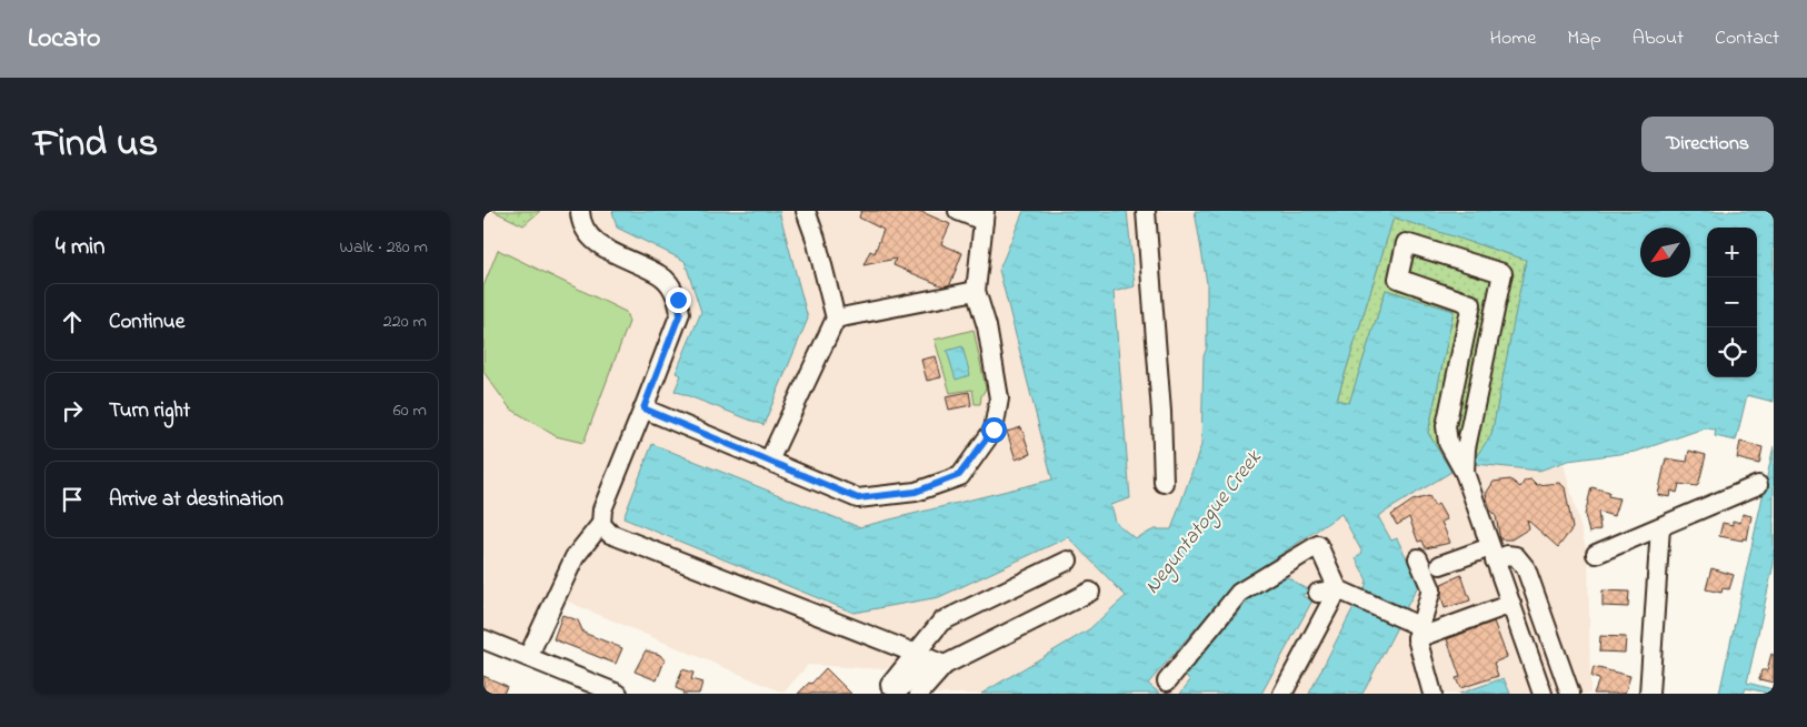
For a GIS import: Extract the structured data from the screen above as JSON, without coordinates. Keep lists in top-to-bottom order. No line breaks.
{"water":["Neguntatogue Creek"],"north":"bottom left","page":{"header":"Locato","nav":["Home","Map","About","Contact"],"title":"Find us","buttons":"Directions","heading":["4 min","Walk · 280 m"],"map_buttons":["+","−"],"list":[["Continue","220 m"],["Turn right","60 m"],"Arrive at destination"]}}
